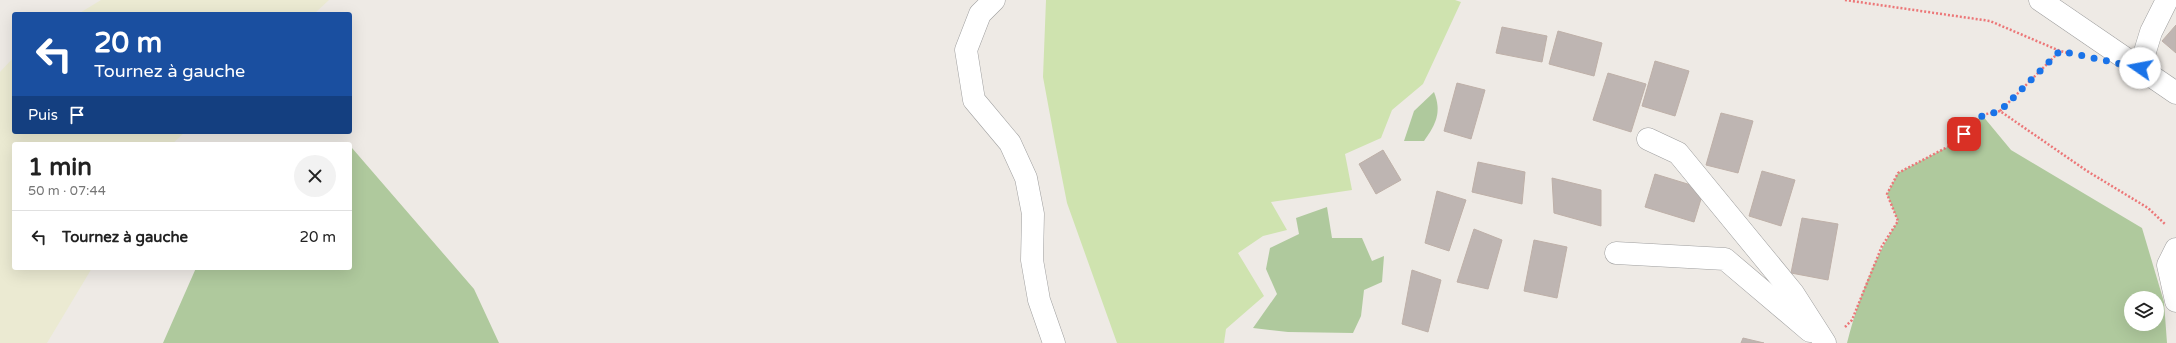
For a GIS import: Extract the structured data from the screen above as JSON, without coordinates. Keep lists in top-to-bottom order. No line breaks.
{"page":{"turn":["20 m","Tournez à gauche"],"then":"Puis","heading":["1 min","50 m · 07:44"],"list":[{"name":"Tournez à gauche","value":"20 m"}]}}
